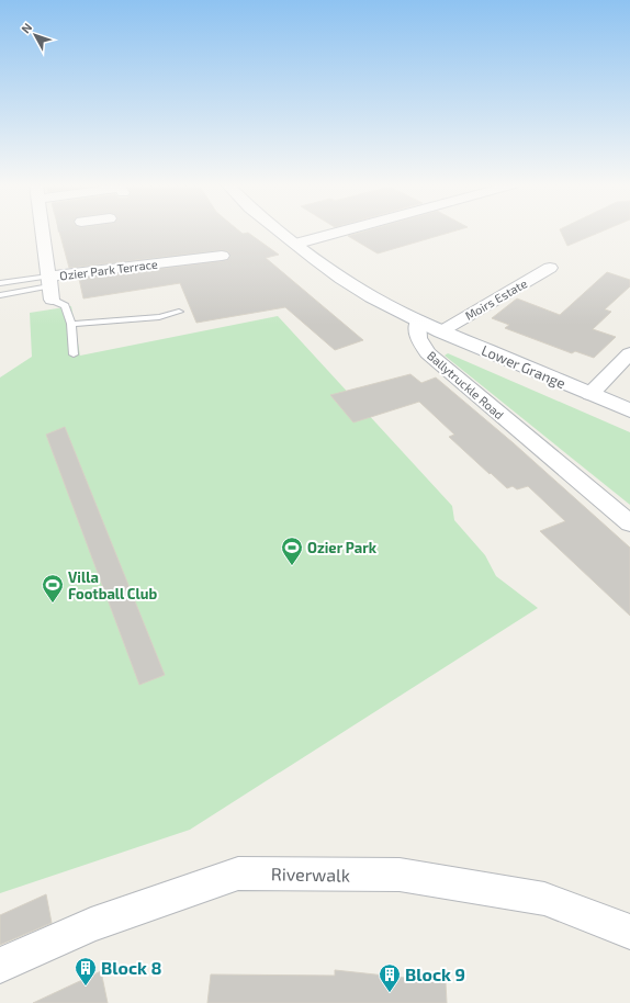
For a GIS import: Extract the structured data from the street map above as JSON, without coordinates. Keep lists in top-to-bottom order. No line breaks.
{"streets":{"main road":["Lower Grange"],"street":["Ozier Park Terrace","Moirs Estate","Ballytruckle Road","Riverwalk"]},"crossings":[["Moirs Estate","Lower Grange"],["Lower Grange","Ballytruckle Road"]],"places":{"sports":["Ozier Park","Villa Football Club"],"building":["Block 8","Block 9"]},"north":"top left"}
